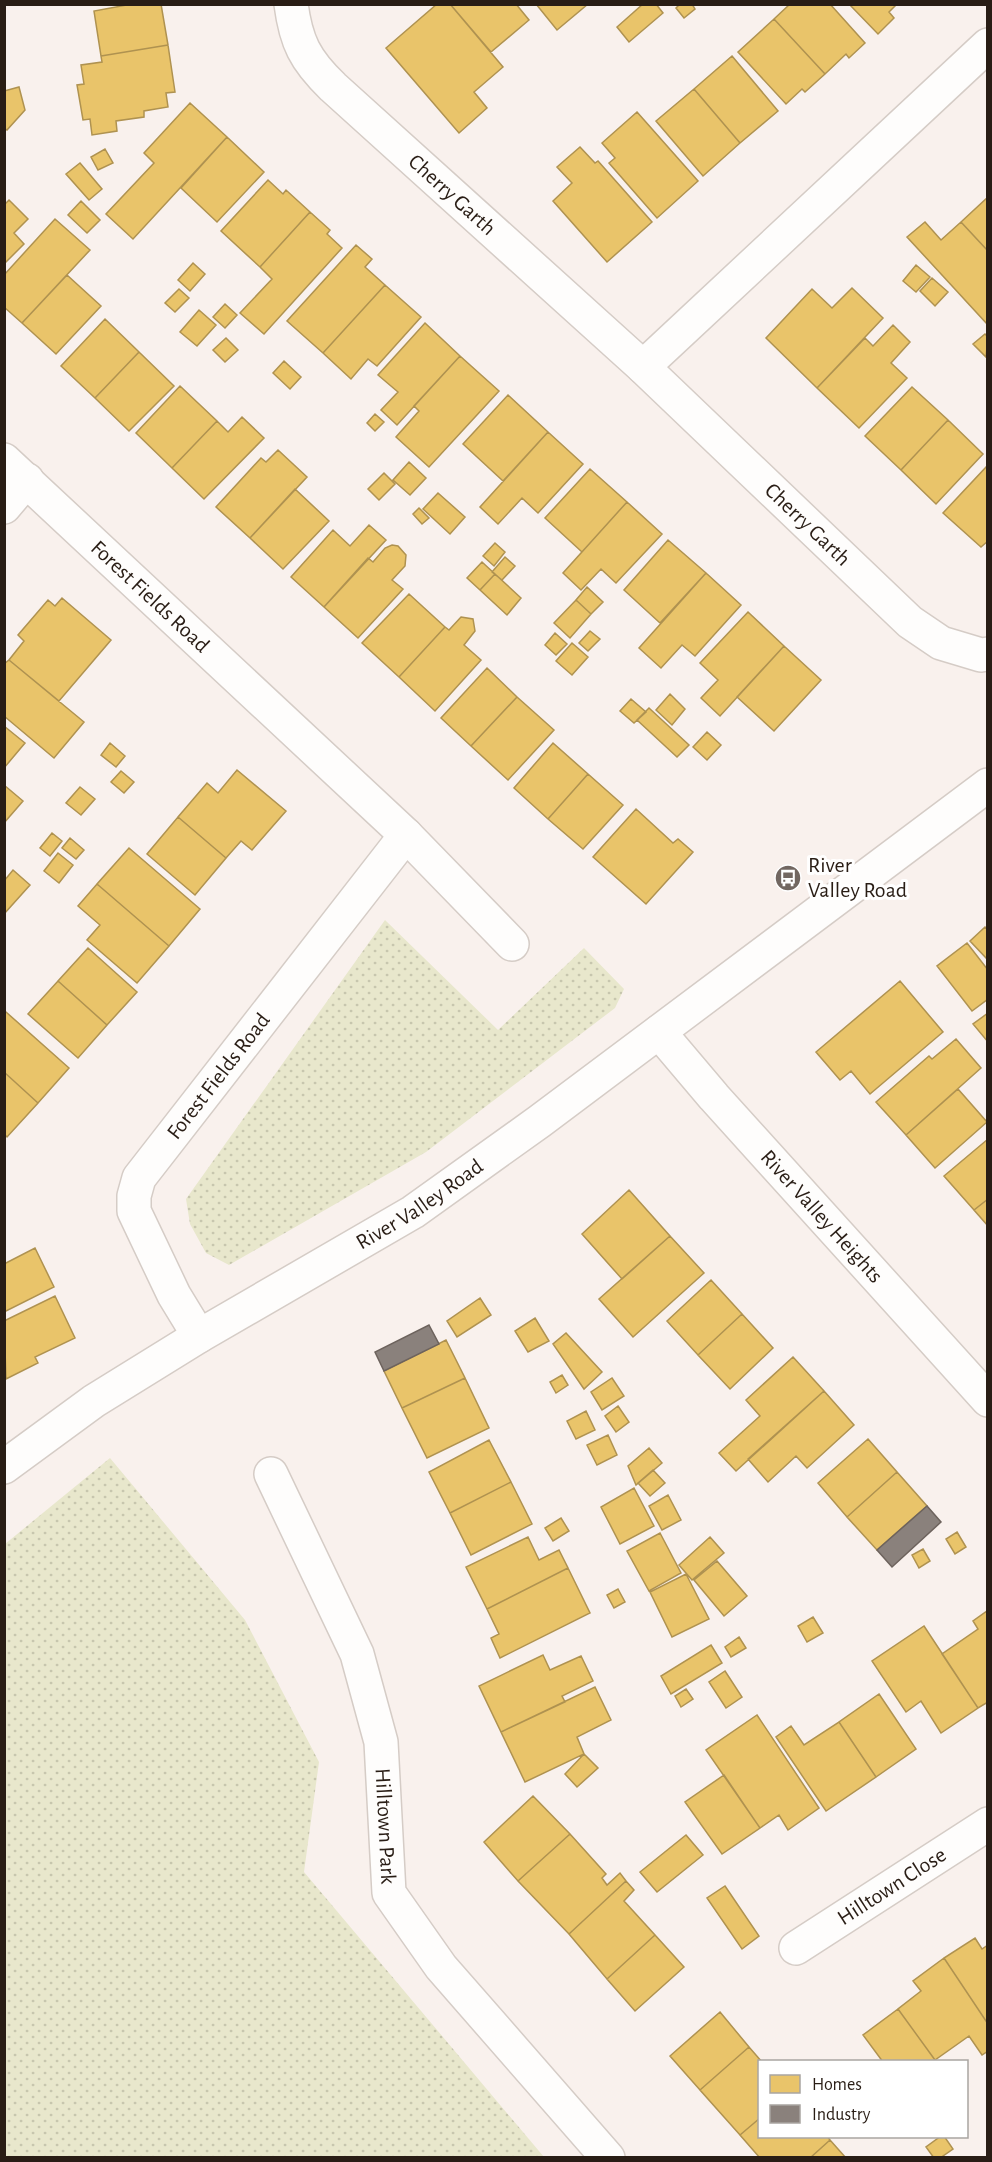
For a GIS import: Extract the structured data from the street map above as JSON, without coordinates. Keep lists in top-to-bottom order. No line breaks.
{"streets":{"street":["Cherry Garth","Forest Fields Road","River Valley Road","River Valley Heights","Hilltown Park","Hilltown Close"]},"crossings":[["Forest Fields Road","River Valley Road"],["River Valley Road","River Valley Heights"]],"places":{"bus stop":["River Valley Road"]},"legend":["Homes","Industry"]}
